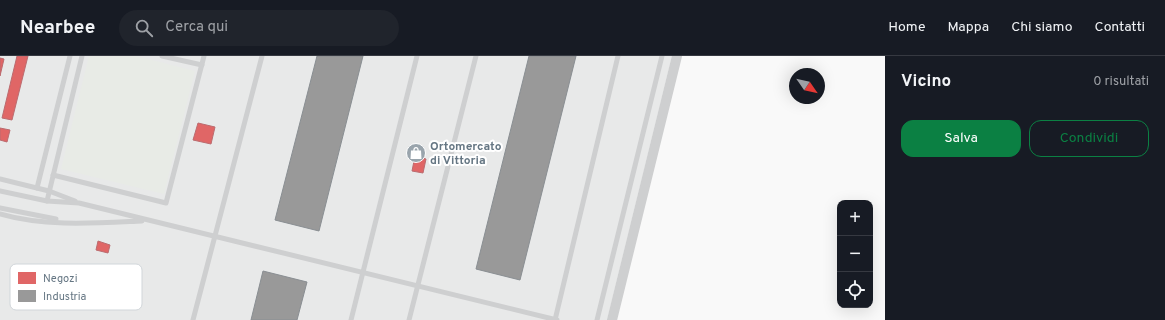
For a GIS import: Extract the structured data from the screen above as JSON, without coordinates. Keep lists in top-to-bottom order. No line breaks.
{"places":{"shop":["Ortomercato di Vittoria"]},"legend":["Negozi","Industria"],"north":"bottom right","page":{"header":"Nearbee","search":"Cerca qui","nav":["Home","Mappa","Chi siamo","Contatti"],"heading":["Vicino","0 risultati"],"buttons":["Salva","Condividi"],"map_buttons":["+","−"]}}
